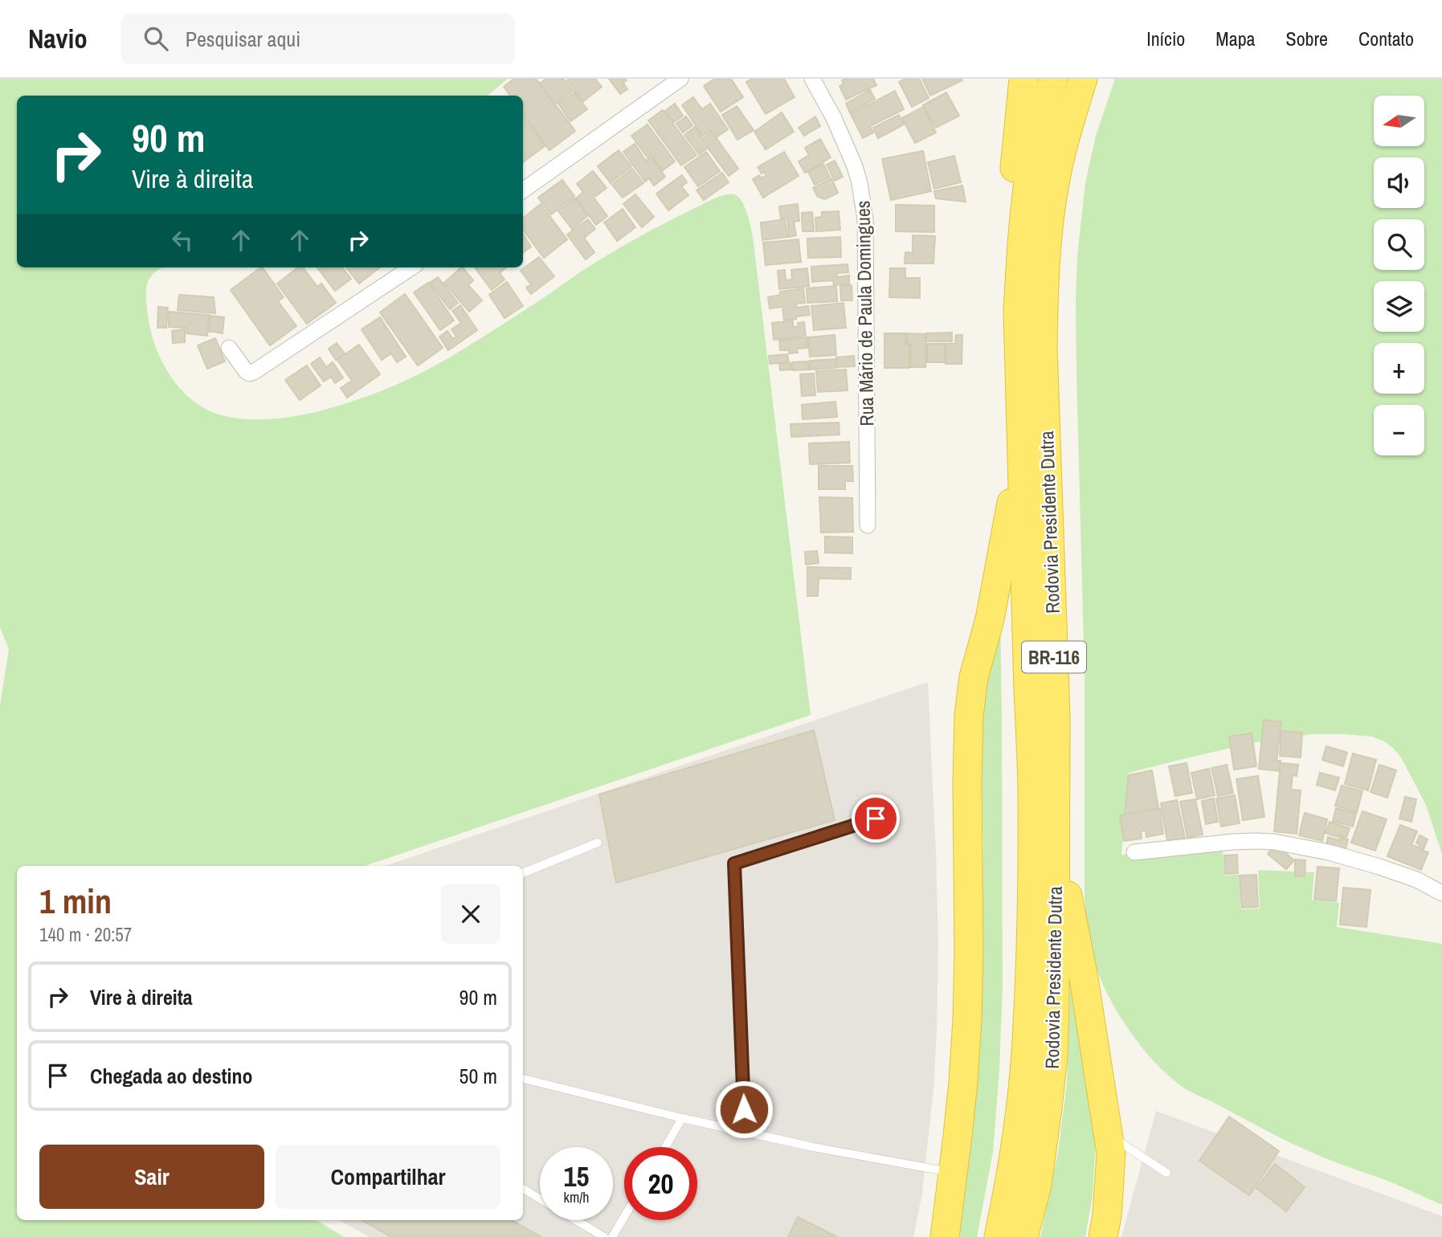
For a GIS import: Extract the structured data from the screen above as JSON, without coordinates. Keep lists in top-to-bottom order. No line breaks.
{"streets":{"highway":["Rodovia Presidente Dutra","BR-116"],"street":["Rua Mário de Paula Domingues"]},"north":"left","page":{"header":"Navio","search":"Pesquisar aqui","nav":["Início","Mapa","Sobre","Contato"],"map_buttons":["+","−"],"turn":["90 m","Vire à direita"],"heading":["1 min","140 m · 20:57"],"list":[{"name":"Vire à direita","value":"90 m"},{"name":"Chegada ao destino","value":"50 m"}],"buttons":["Sair","Compartilhar"],"speed":"15 km/h","limit":"20"}}
